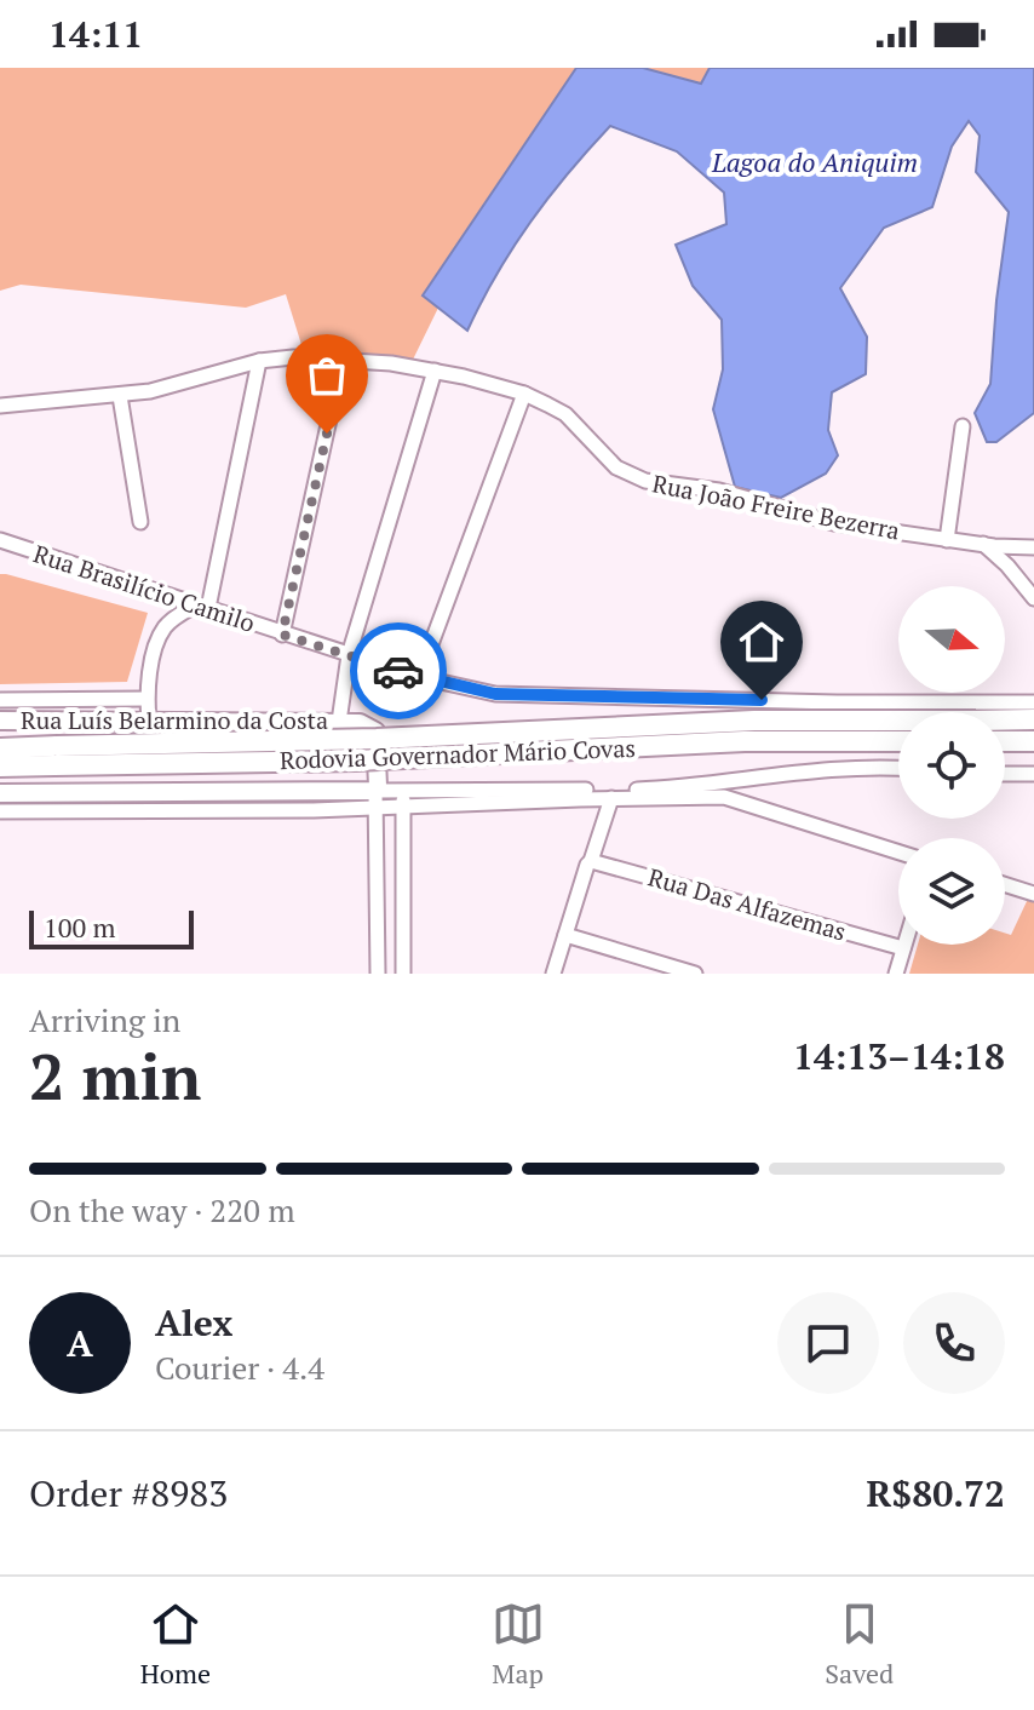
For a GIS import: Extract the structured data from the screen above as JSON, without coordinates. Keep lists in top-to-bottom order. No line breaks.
{"streets":{"highway":["Rodovia Governador Mário Covas"],"main road":["Rua Luís Belarmino da Costa"],"street":["Rua João Freire Bezerra","Rua Brasilício Camilo","Rua Das Alfazemas"]},"water":["Lagoa do Aniquim"],"scale_bar":"100 m","north":"right","page":{"status":"14:11","scale":"100 m","heading":["2 min","Arriving in","14:13–14:18"],"panel":["Alex","Courier · 4.4","Order #8983","R$80.72"],"bar":"On the way · 220 m","round":"A","tabs":["Home","Map","Saved"]}}
